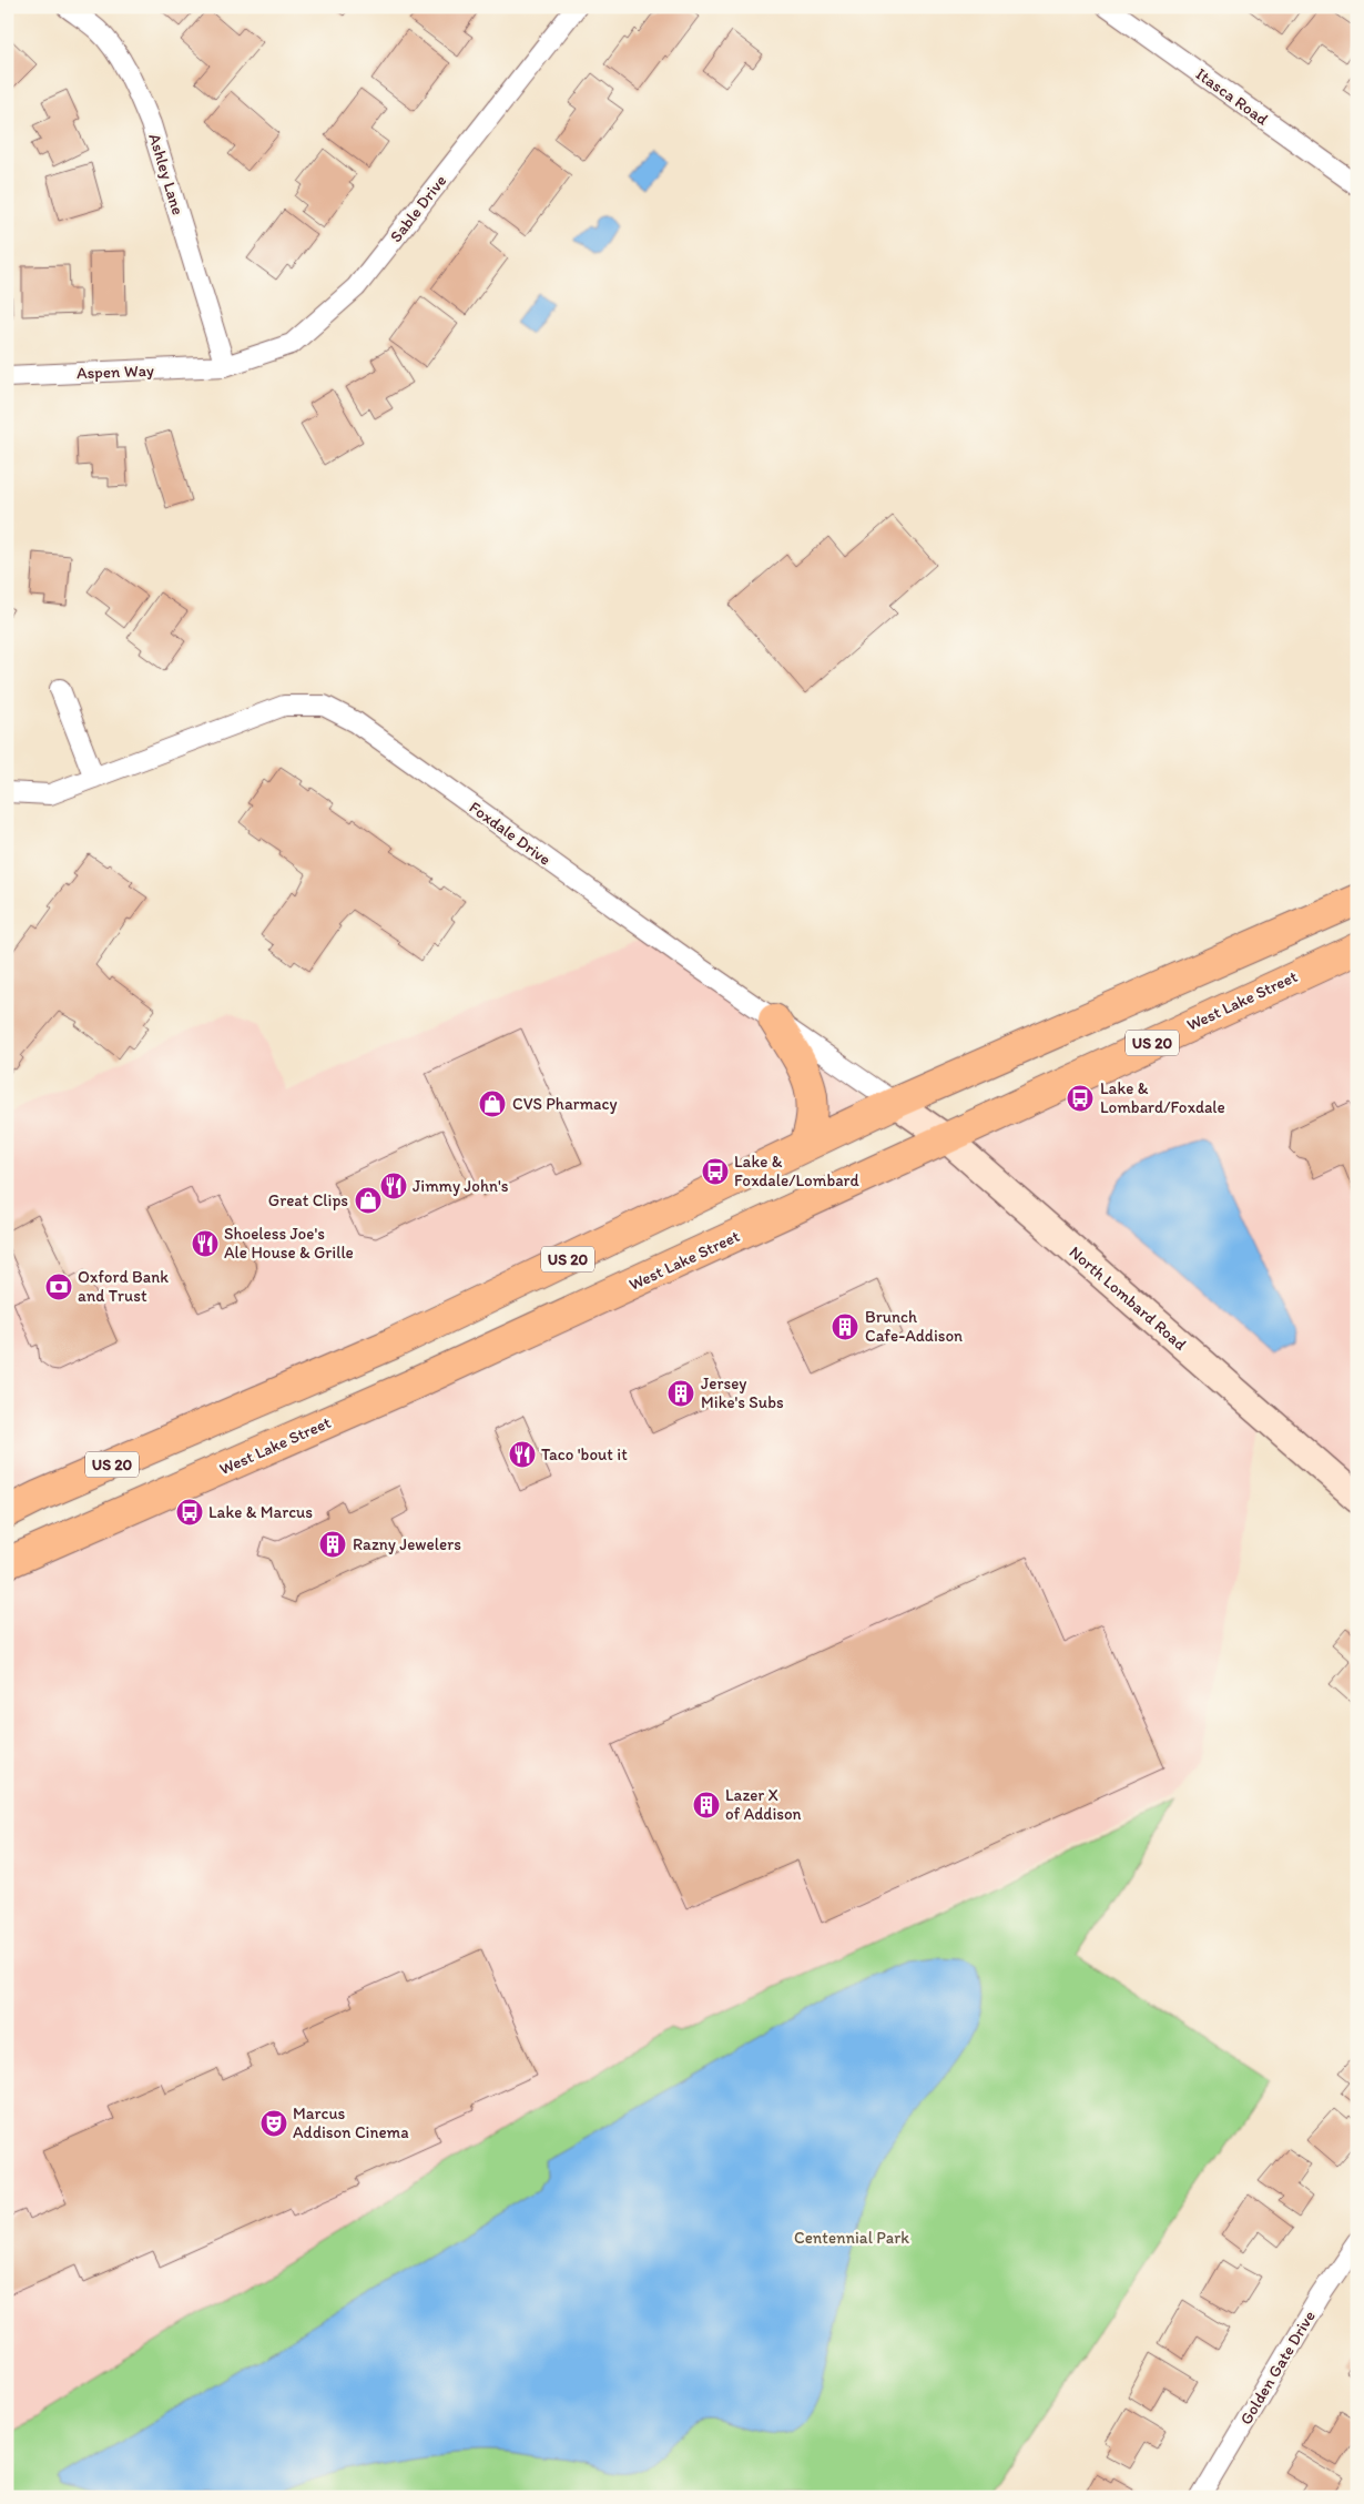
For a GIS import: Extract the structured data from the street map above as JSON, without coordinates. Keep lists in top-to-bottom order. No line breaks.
{"streets":{"main road":["West Lake Street","US 20"],"street":["Itasca Road","Ashley Lane","Sable Drive","Aspen Way","Foxdale Drive","North Lombard Road","Golden Gate Drive"]},"crossings":[["Ashley Lane","Sable Drive"],["Ashley Lane","Aspen Way"],["Sable Drive","Aspen Way"],["Foxdale Drive","US 20"],["Foxdale Drive","North Lombard Road"],["West Lake Street","North Lombard Road"],["US 20","North Lombard Road"]],"parks":["Centennial Park"],"places":{"bus stop":["Lake & Lombard/Foxdale","Lake & Foxdale/Lombard","Lake & Marcus"],"shop":["CVS Pharmacy","Great Clips"],"restaurant":["Jimmy John's","Shoeless Joe's Ale House & Grille","Taco 'bout it"],"bank":["Oxford Bank and Trust"],"building":["Brunch Cafe-Addison","Jersey Mike's Subs","Razny Jewelers","Lazer X of Addison"],"theatre":["Marcus Addison Cinema"]}}
